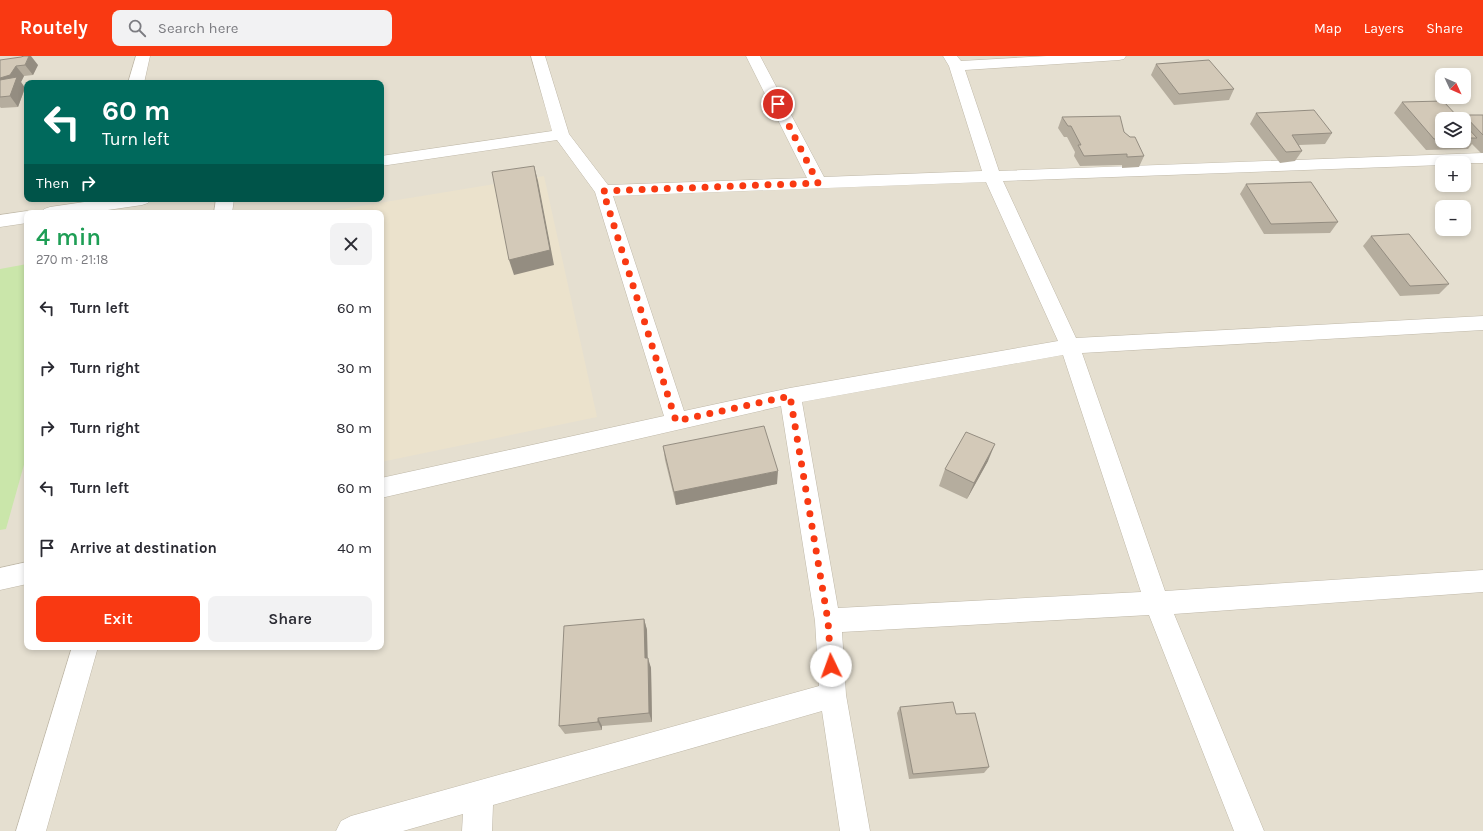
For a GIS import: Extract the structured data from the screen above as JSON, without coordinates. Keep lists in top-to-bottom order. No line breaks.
{"north":"bottom right","page":{"header":"Routely","search":"Search here","nav":["Map","Layers","Share"],"map_buttons":["+","−"],"turn":["60 m","Turn left"],"then":"Then","heading":["4 min","270 m · 21:18"],"list":[{"name":"Turn left","value":"60 m"},{"name":"Turn right","value":"30 m"},{"name":"Turn right","value":"80 m"},{"name":"Turn left","value":"60 m"},{"name":"Arrive at destination","value":"40 m"}],"buttons":["Exit","Share"]}}
